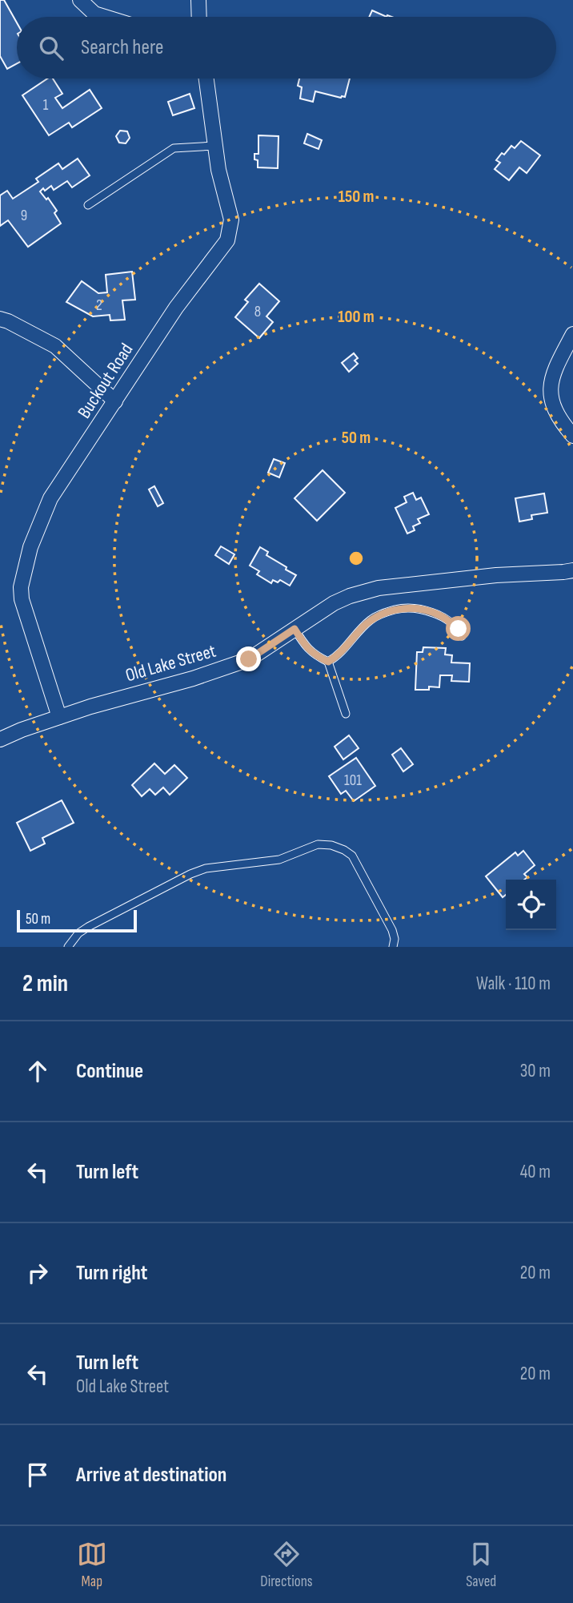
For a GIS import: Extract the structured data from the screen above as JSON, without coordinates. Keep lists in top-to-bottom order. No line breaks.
{"streets":{"street":["Buckout Road","Old Lake Street"]},"crossings":[["Buckout Road","Old Lake Street"]],"house_numbers":["1","9","2","8","101"],"scale_bar":"50 m","page":{"search":"Search here","scale":"50 m","heading":["2 min","Walk · 110 m"],"list":[["Continue","30 m"],["Turn left","40 m"],["Turn right","20 m"],["Turn left","Old Lake Street","20 m"],"Arrive at destination"],"nav":["Map","Directions","Saved"]},"rings":["150 m","100 m","50 m"]}
